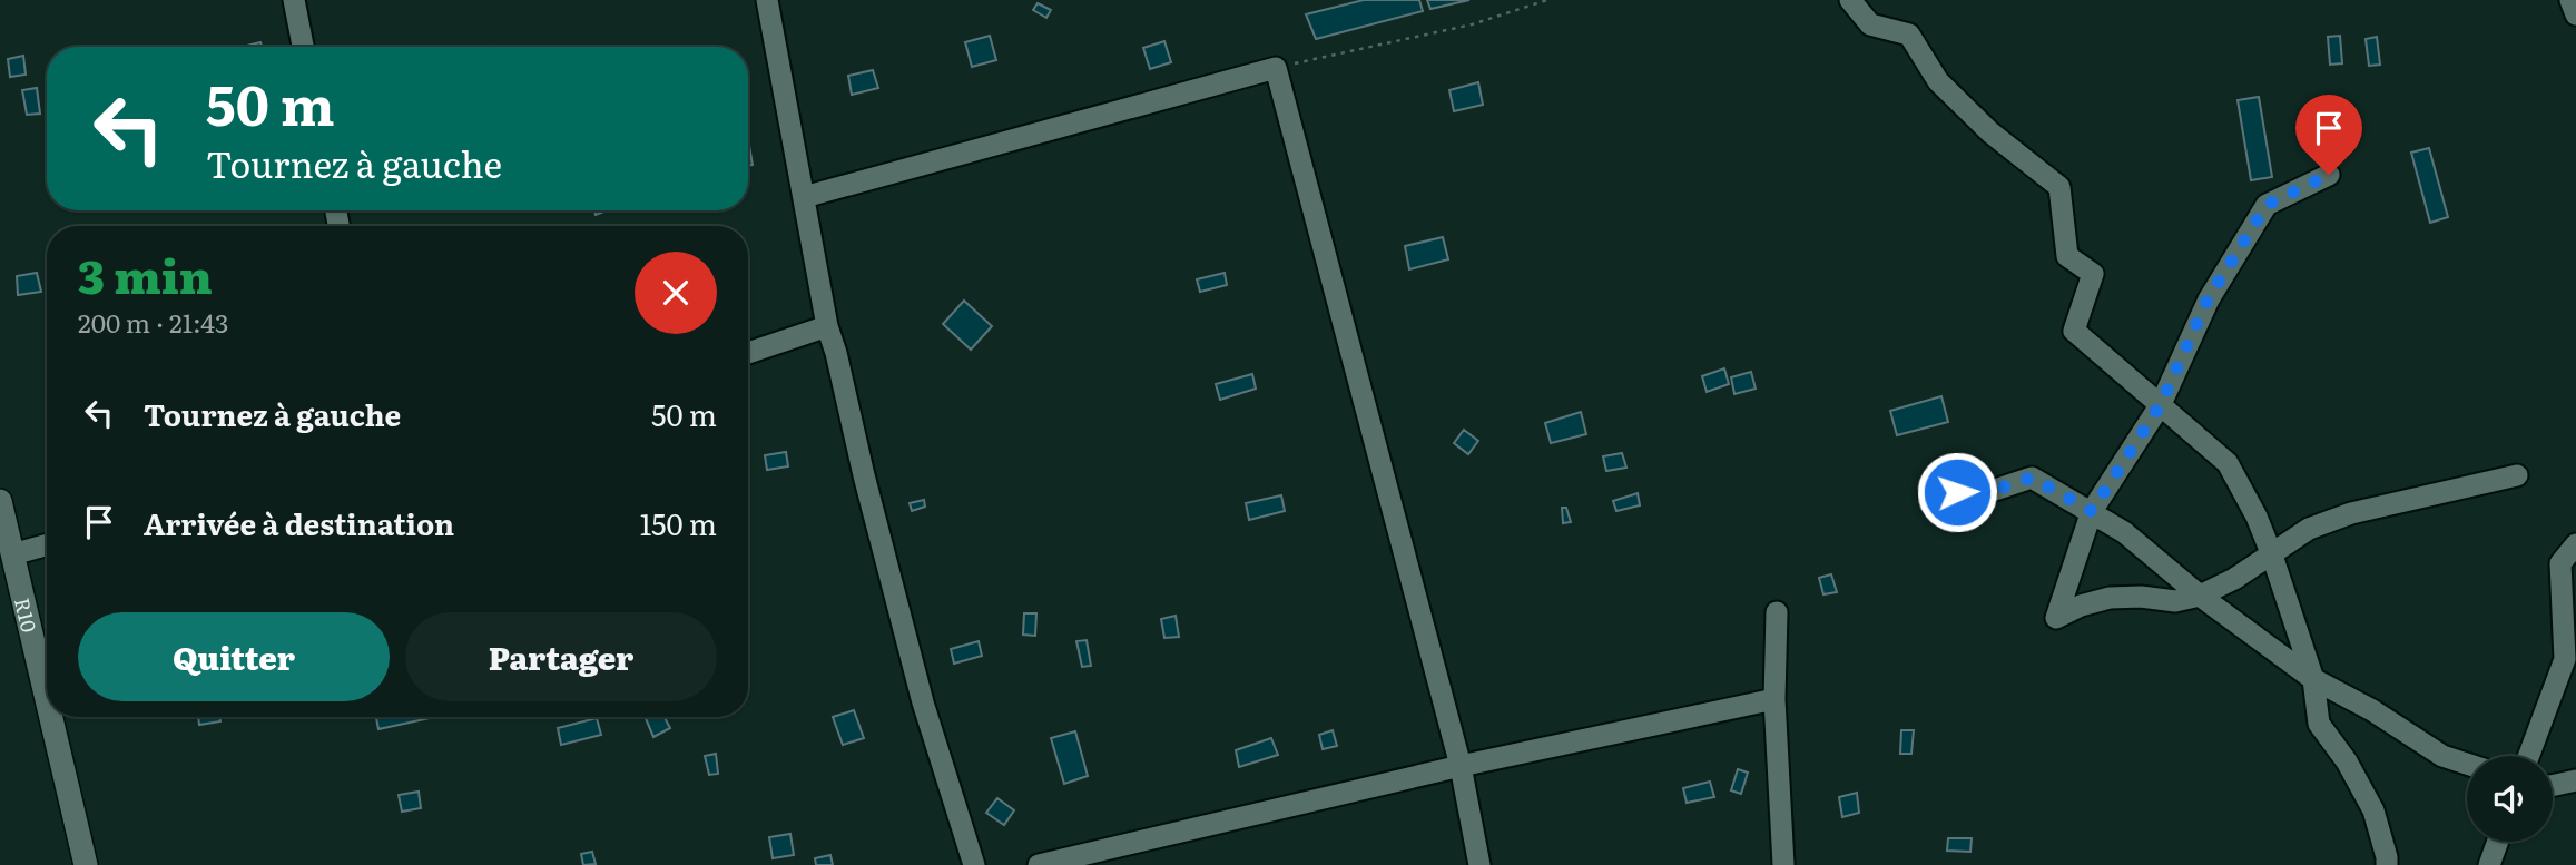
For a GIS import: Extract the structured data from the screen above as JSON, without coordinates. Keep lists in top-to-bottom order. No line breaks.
{"streets":{"main road":["R10"]},"page":{"turn":["50 m","Tournez à gauche"],"heading":["3 min","200 m · 21:43"],"list":[{"name":"Tournez à gauche","value":"50 m"},{"name":"Arrivée à destination","value":"150 m"}],"buttons":["Quitter","Partager"]}}
